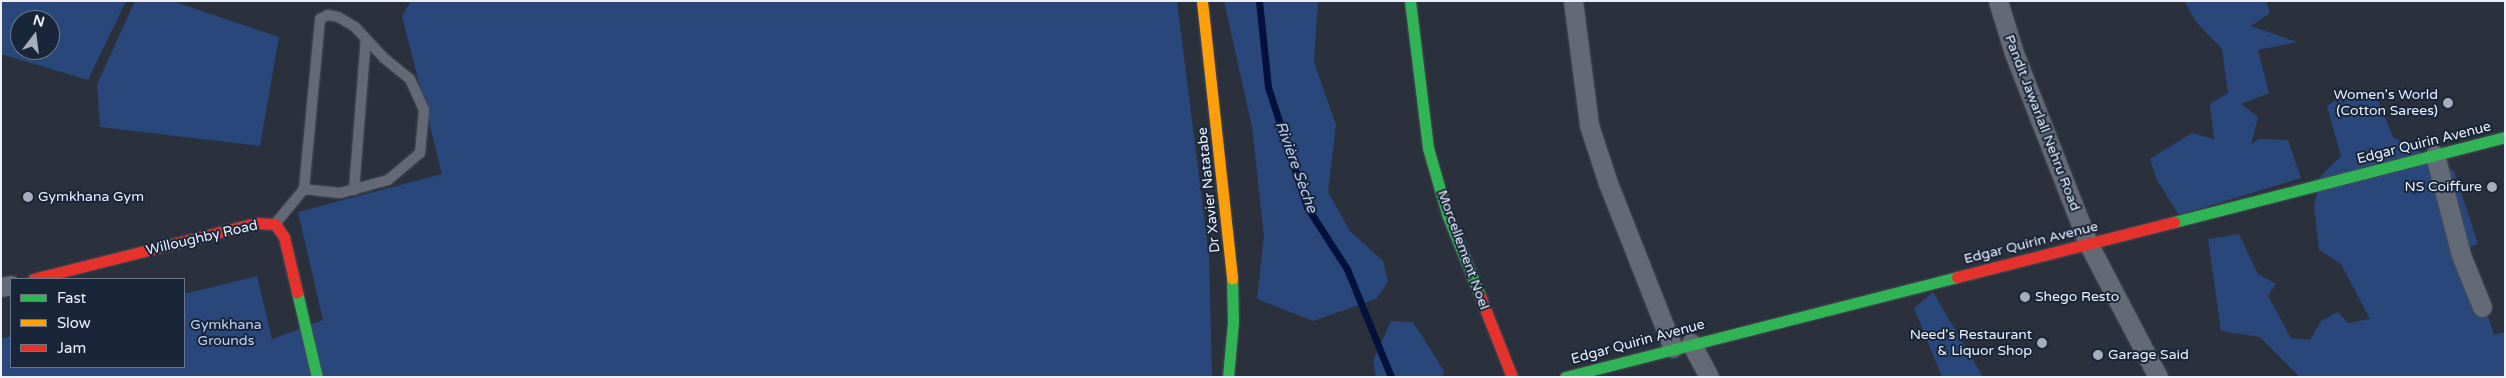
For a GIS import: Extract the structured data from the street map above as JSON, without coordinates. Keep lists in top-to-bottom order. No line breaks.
{"streets":{"street":["Pandit Jawarlall Nehru Road","Edgar Quirin Avenue","Dr Xavier Natatabe","Willoughby Road","Morcellement Noel"]},"crossings":[["Pandit Jawarlall Nehru Road","Edgar Quirin Avenue"]],"water":["Rivière Sèche"],"parks":["Gymkhana Grounds"],"places":["Women's World (Cotton Sarees)","NS Coiffure","Gymkhana Gym","Shego Resto","Need's Restaurant & Liquor Shop","Garage Said"],"legend":["Fast","Slow","Jam"],"north":"top"}
